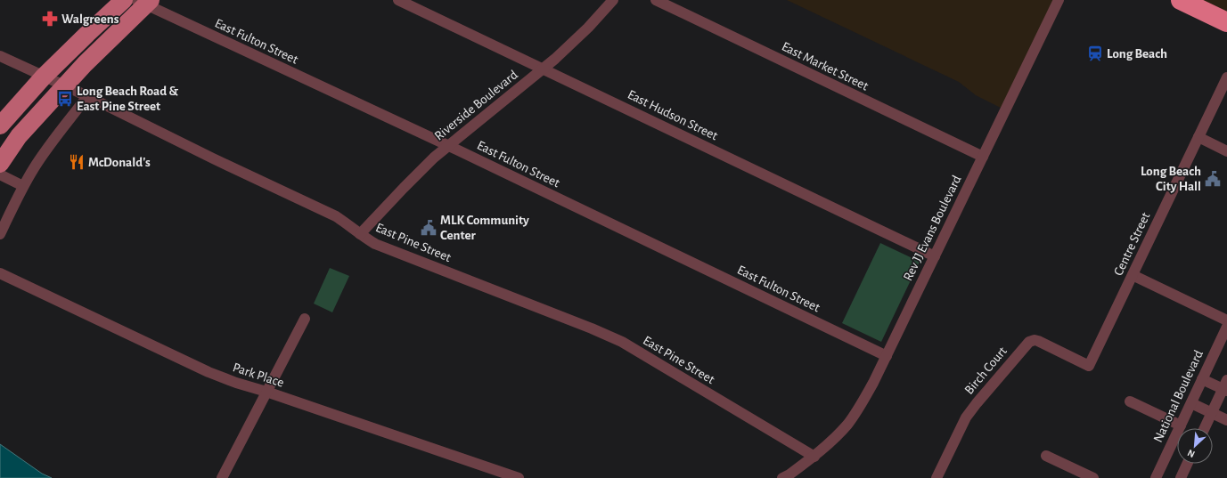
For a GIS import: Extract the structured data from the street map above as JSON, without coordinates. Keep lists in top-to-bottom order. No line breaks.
{"streets":{"street":["East Fulton Street","East Market Street","Riverside Boulevard","East Hudson Street","Rev JJ Evans Boulevard","East Pine Street","Centre Street","Birch Court","Park Place","National Boulevard"]},"crossings":[["East Fulton Street","Riverside Boulevard"],["East Fulton Street","Rev JJ Evans Boulevard"],["East Market Street","Rev JJ Evans Boulevard"],["Riverside Boulevard","East Hudson Street"],["Riverside Boulevard","East Pine Street"],["East Hudson Street","Rev JJ Evans Boulevard"],["Rev JJ Evans Boulevard","East Pine Street"],["Centre Street","Birch Court"]],"places":{"pharmacy":["Walgreens"],"station":["Long Beach"],"bus stop":["Long Beach Road & East Pine Street"],"restaurant":["McDonald's"],"public building":["Long Beach City Hall","MLK Community Center"]},"north":"bottom left"}
